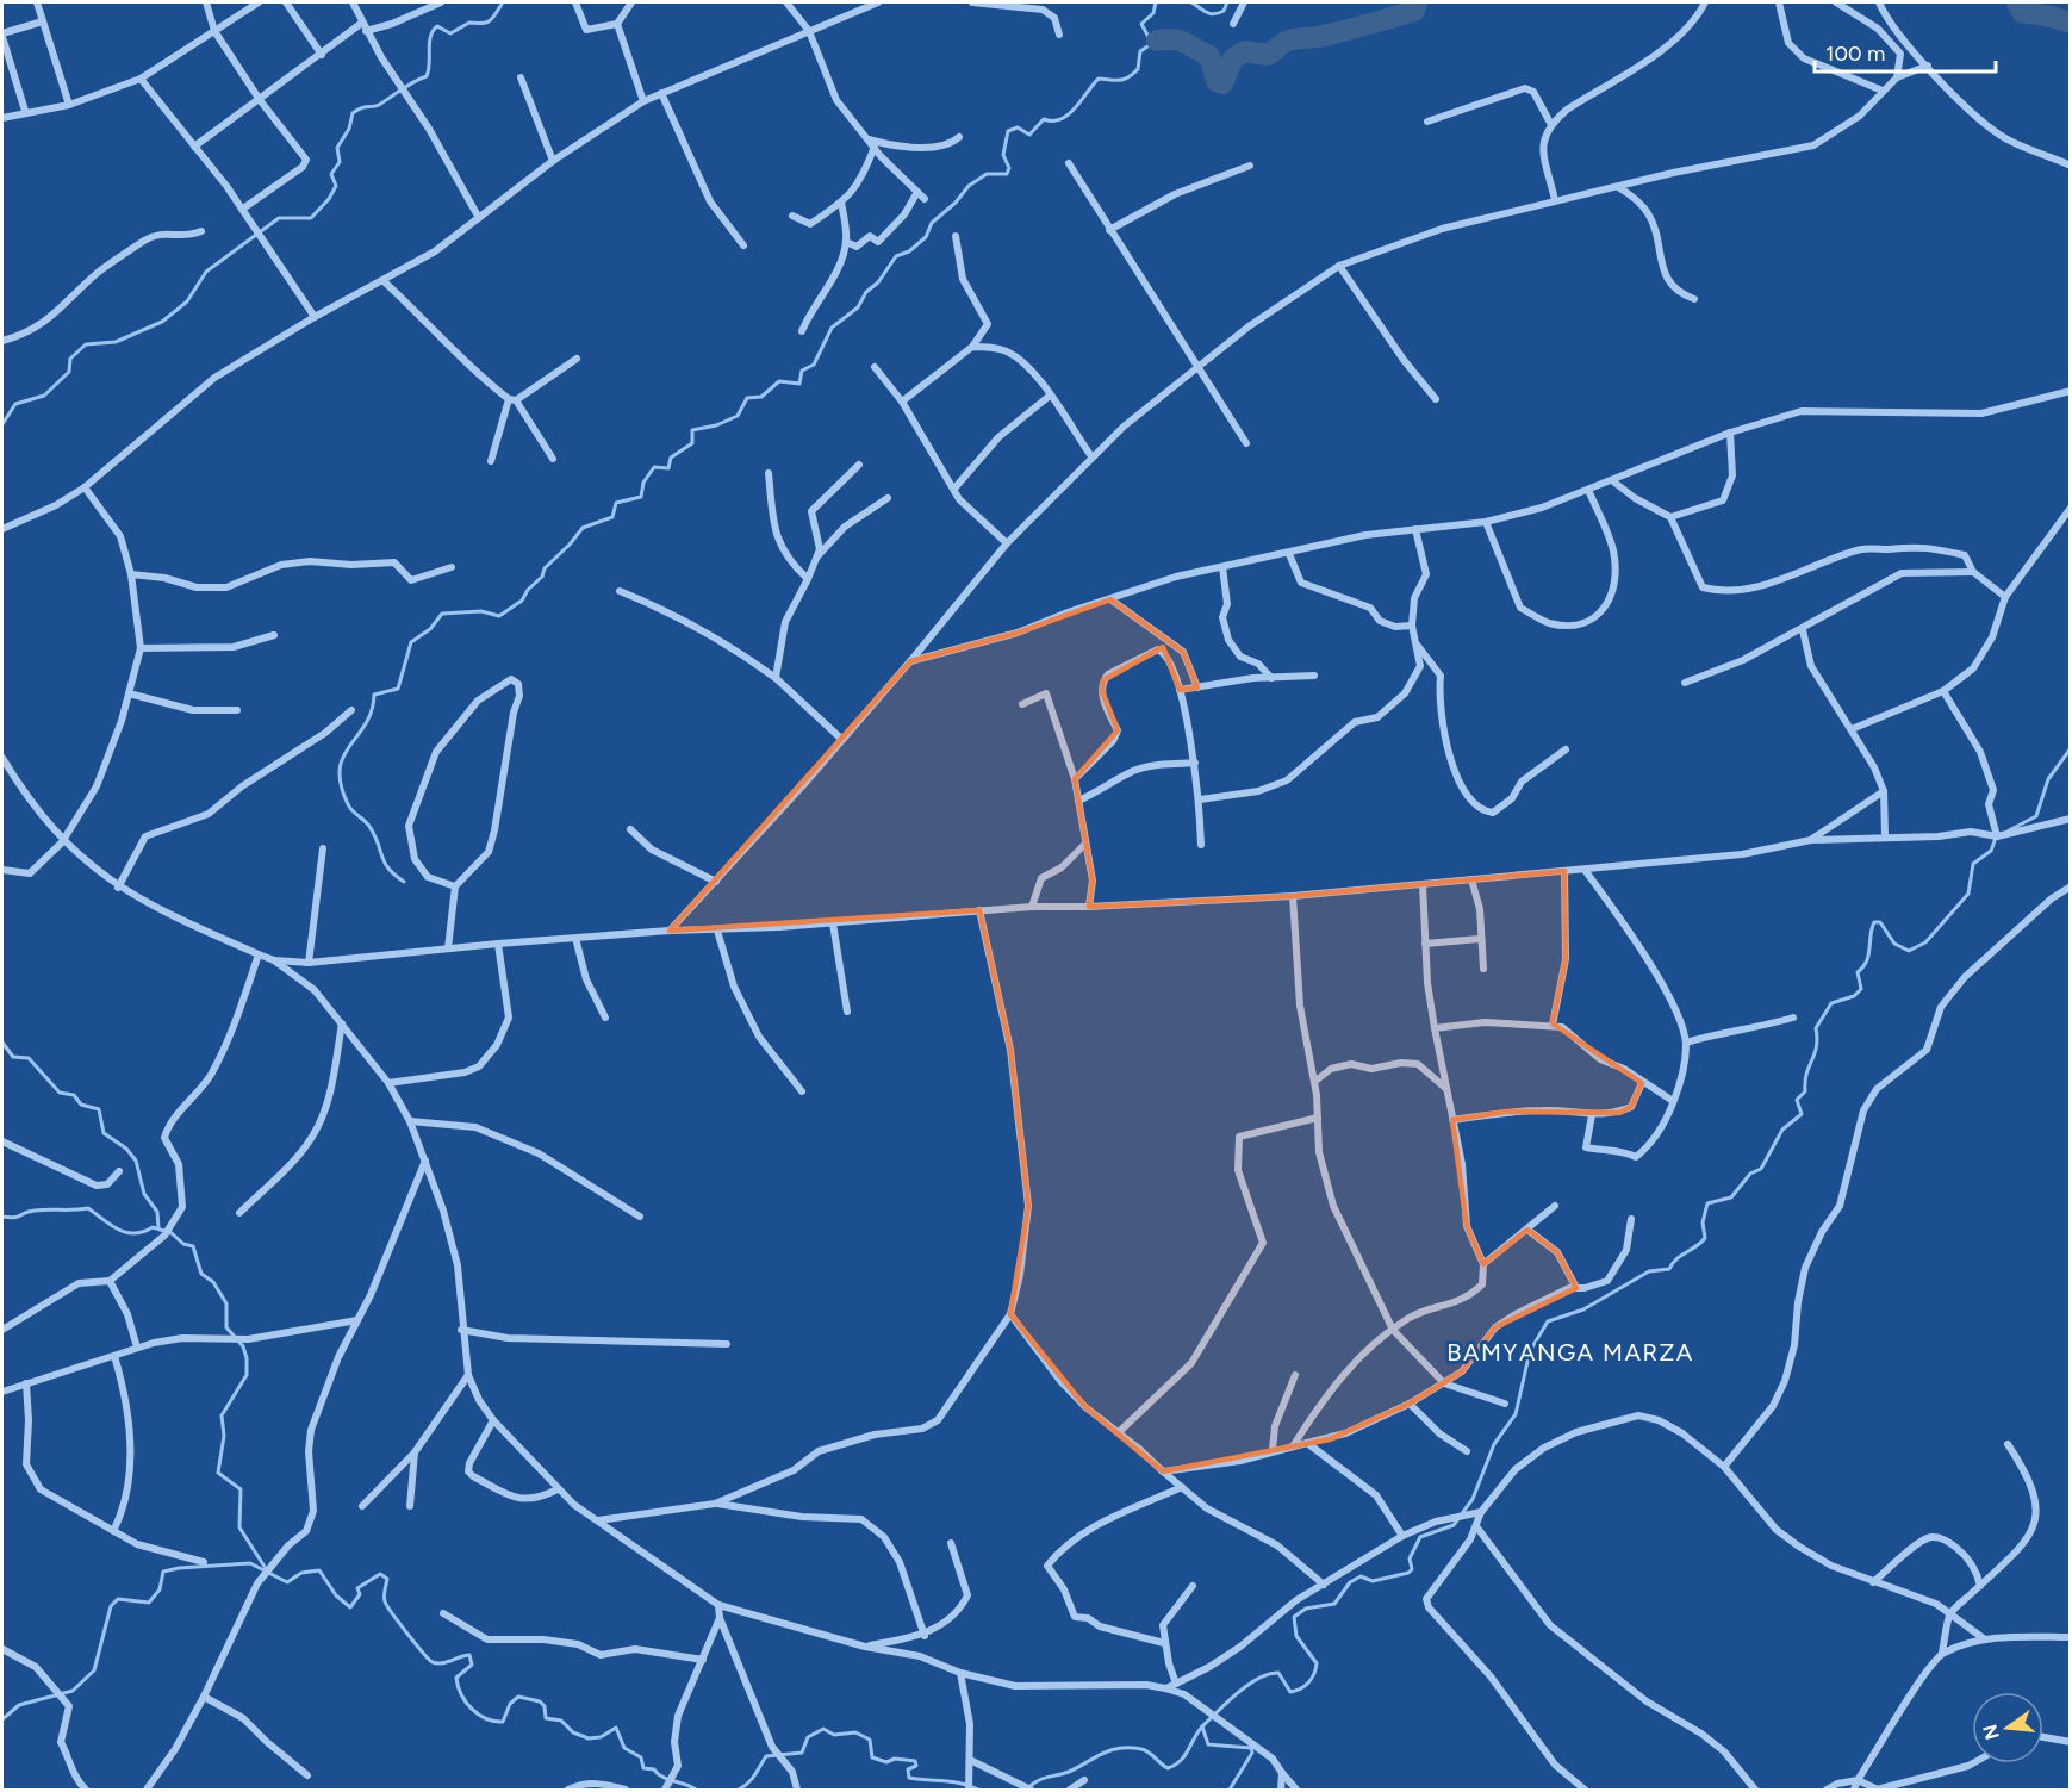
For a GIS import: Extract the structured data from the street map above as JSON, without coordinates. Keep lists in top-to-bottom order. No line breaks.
{"districts":["BAMYANGA MARZA"],"scale_bar":"100 m","north":"left"}
